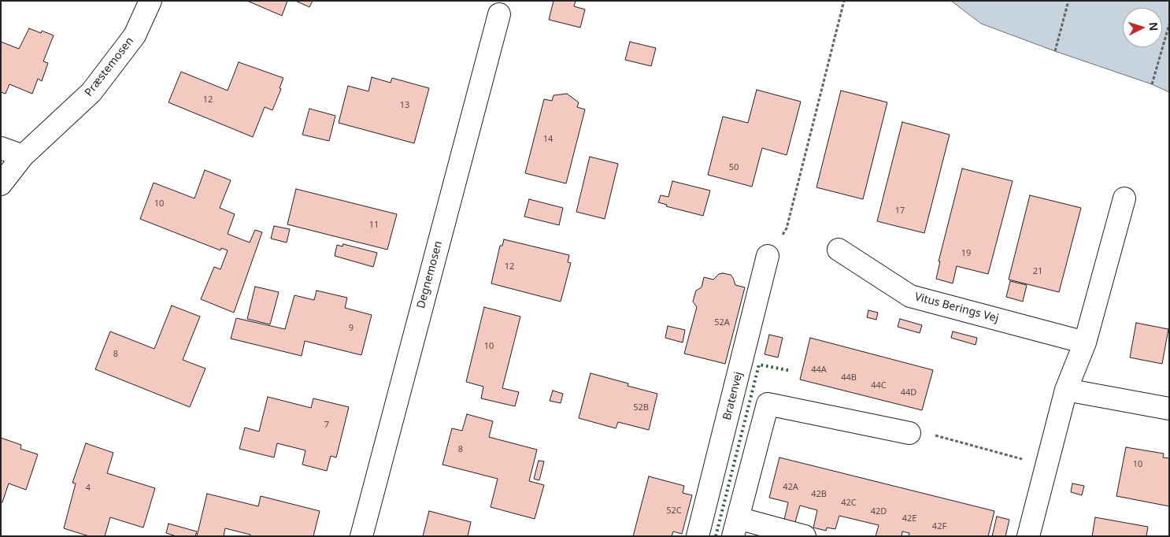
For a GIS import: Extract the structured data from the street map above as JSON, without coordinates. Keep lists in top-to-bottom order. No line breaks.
{"streets":{"street":["Præstemosen","Degnemosen","Vitus Berings Vej","Bratenvej"]},"house_numbers":["12","13","14","50","10","17","11","19","12","21","52A","9","10","8","44A","44B","44C","44D","52B","7","8","10","42A","4","42B","42C","52C","42D","42E","42F"],"north":"right"}
